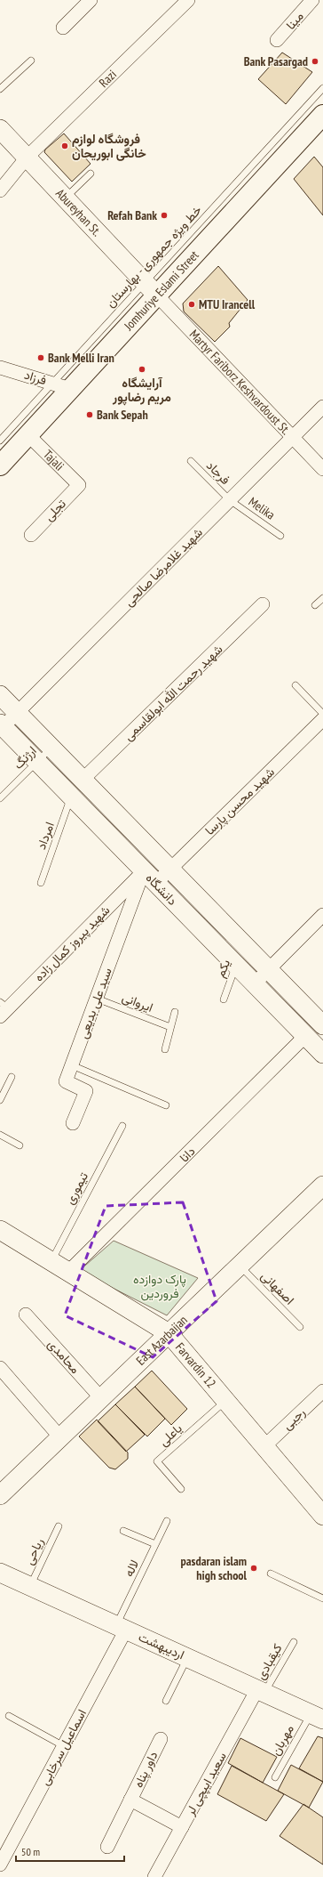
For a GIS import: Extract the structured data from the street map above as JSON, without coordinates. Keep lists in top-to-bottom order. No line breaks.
{"streets":{"main road":["Abureyhan St.","Jomhuriye Eslami Street","دانشگاه","East Azarbaijan","Farvardin 12","اردیبهشت"],"street":["مینا","Razi","فرزاد","Martyr Fariborz Keshvardoust St.","Tajali","شهید غلامرضا صالحی","شهید رحمت الله ابولقاسمی","شهید محسن پارسا","شهید پیروز کمال زاده","سید علی بدیعی","دانا","محامدی","رجبی","اسماعیل سرخابی","داور پناه","سعید ایپچی لر"],"lane":["خط ویژه جمهوری - بهارستان","فرجاد","Melika","ارژنگ","امرداد","یکم","ایروانی","تیموری","اصفهانی","یاعلی","ریاحی","لاله","کیقبادی","مهربان"]},"crossings":[["Razi","Abureyhan St."],["Abureyhan St.","خط ویژه جمهوری - بهارستان"],["Abureyhan St.","Jomhuriye Eslami Street"],["Abureyhan St.","Martyr Fariborz Keshvardoust St."],["خط ویژه جمهوری - بهارستان","Jomhuriye Eslami Street"],["خط ویژه جمهوری - بهارستان","فرزاد"],["خط ویژه جمهوری - بهارستان","Martyr Fariborz Keshvardoust St."],["Jomhuriye Eslami Street","فرزاد"],["Jomhuriye Eslami Street","Martyr Fariborz Keshvardoust St."],["Jomhuriye Eslami Street","Tajali"],["Martyr Fariborz Keshvardoust St.","شهید غلامرضا صالحی"],["فرجاد","Melika"],["فرجاد","شهید غلامرضا صالحی"],["Melika","شهید غلامرضا صالحی"],["شهید غلامرضا صالحی","دانشگاه"],["شهید رحمت الله ابولقاسمی","دانشگاه"],["ارژنگ","دانشگاه"],["شهید محسن پارسا","دانشگاه"],["امرداد","دانشگاه"],["دانشگاه","شهید پیروز کمال زاده"],["دانشگاه","یکم"],["دانشگاه","سید علی بدیعی"],["دانشگاه","دانا"],["شهید پیروز کمال زاده","سید علی بدیعی"],["ایروانی","سید علی بدیعی"],["دانا","Farvardin 12"],["تیموری","Farvardin 12"],["اصفهانی","East Azarbaijan"],["East Azarbaijan","محامدی"],["East Azarbaijan","Farvardin 12"],["Farvardin 12","رجبی"],["Farvardin 12","یاعلی"],["ریاحی","اردیبهشت"],["لاله","اردیبهشت"],["لاله","اسماعیل سرخابی"],["اردیبهشت","کیقبادی"],["اردیبهشت","مهربان"],["اردیبهشت","اسماعیل سرخابی"],["اردیبهشت","سعید ایپچی لر"],["کیقبادی","سعید ایپچی لر"],["داور پناه","سعید ایپچی لر"]],"parks":["پارک دوازده فروردین"],"places":["Bank Pasargad","فروشگاه لوازم خانگی ابوریحان","Refah Bank","MTU Irancell","Bank Melli Iran","آرایشگاه مریم رضاپور","Bank Sepah","pasdaran islam high school"],"scale_bar":"50 m"}
